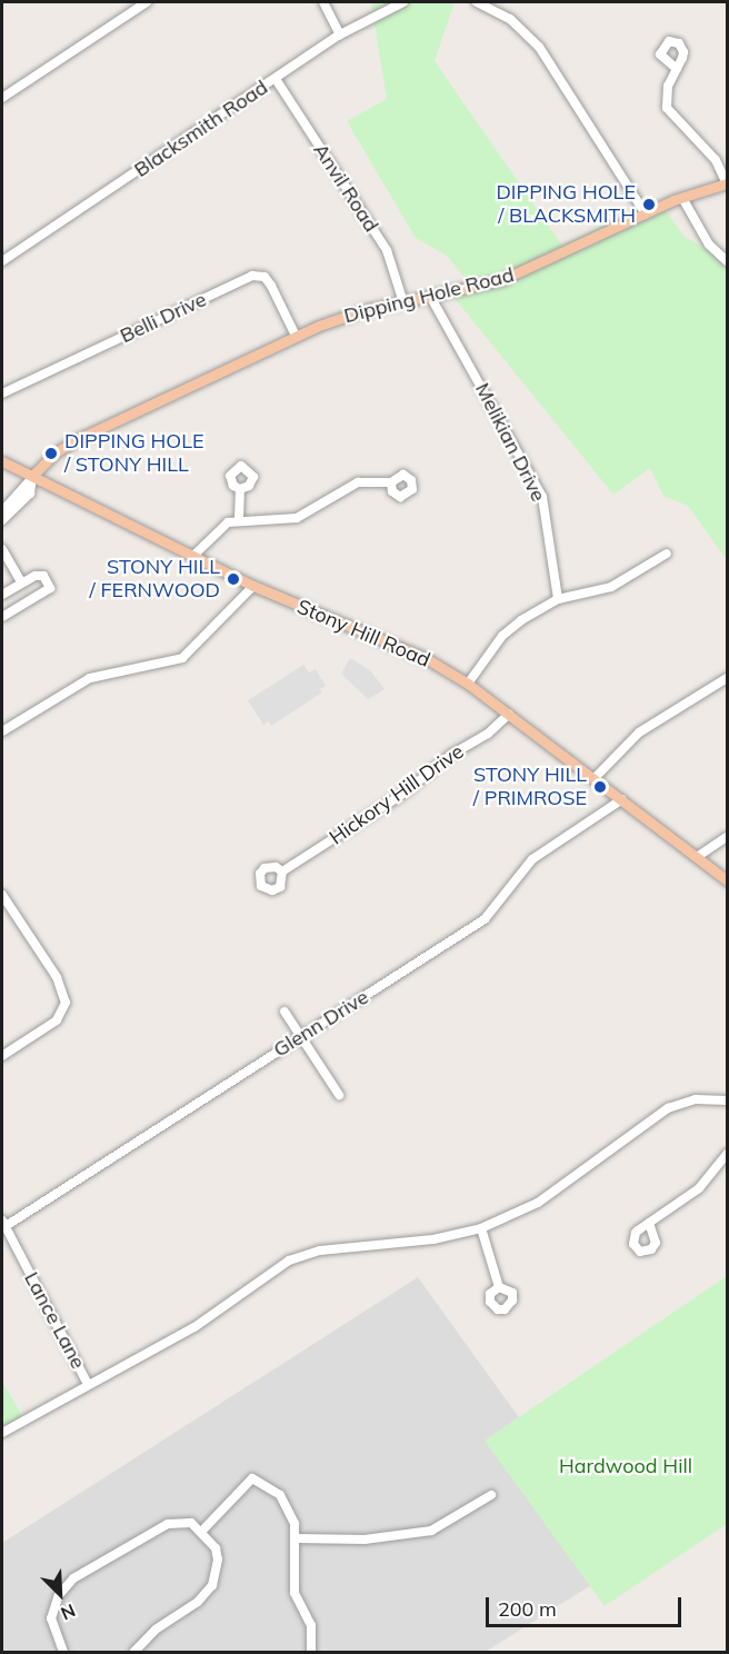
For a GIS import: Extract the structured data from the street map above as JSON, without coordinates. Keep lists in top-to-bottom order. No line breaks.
{"streets":{"main road":["Dipping Hole Road","Stony Hill Road"],"street":["Blacksmith Road","Anvil Road","Belli Drive","Melikian Drive","Hickory Hill Drive","Glenn Drive","Lance Lane"]},"crossings":[["Blacksmith Road","Anvil Road"],["Anvil Road","Dipping Hole Road"],["Dipping Hole Road","Belli Drive"],["Dipping Hole Road","Melikian Drive"],["Dipping Hole Road","Stony Hill Road"],["Stony Hill Road","Hickory Hill Drive"],["Stony Hill Road","Glenn Drive"],["Glenn Drive","Lance Lane"]],"parks":["Hardwood Hill"],"places":["DIPPING HOLE / BLACKSMITH","DIPPING HOLE / STONY HILL","STONY HILL / FERNWOOD","STONY HILL / PRIMROSE"],"scale_bar":"200 m","north":"bottom right"}
